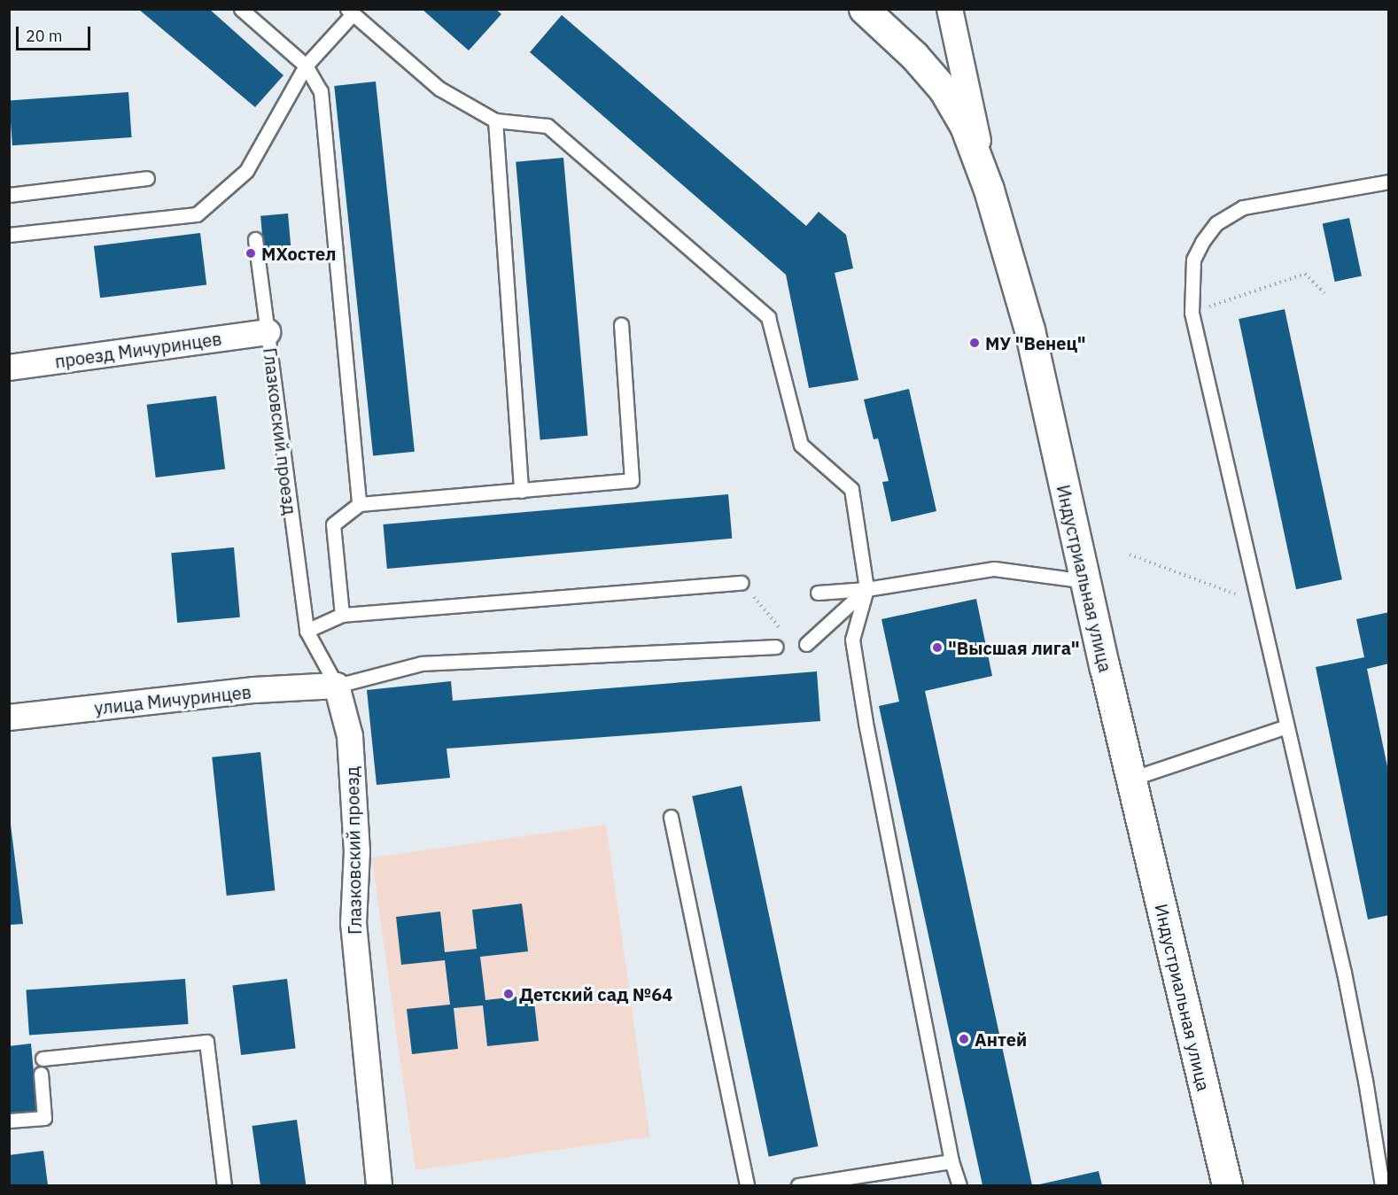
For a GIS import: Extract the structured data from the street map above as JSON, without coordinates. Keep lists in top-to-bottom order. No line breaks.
{"streets":{"highway":["Индустриальная улица"],"street":["проезд Мичуринцев","Глазковский проезд","улица Мичуринцев"]},"crossings":[["проезд Мичуринцев","Глазковский проезд"],["Глазковский проезд","улица Мичуринцев"]],"places":["МХостел","МУ \"Венец\"","\"Высшая лига\"","Детский сад №64","Антей"],"scale_bar":"20 m"}
